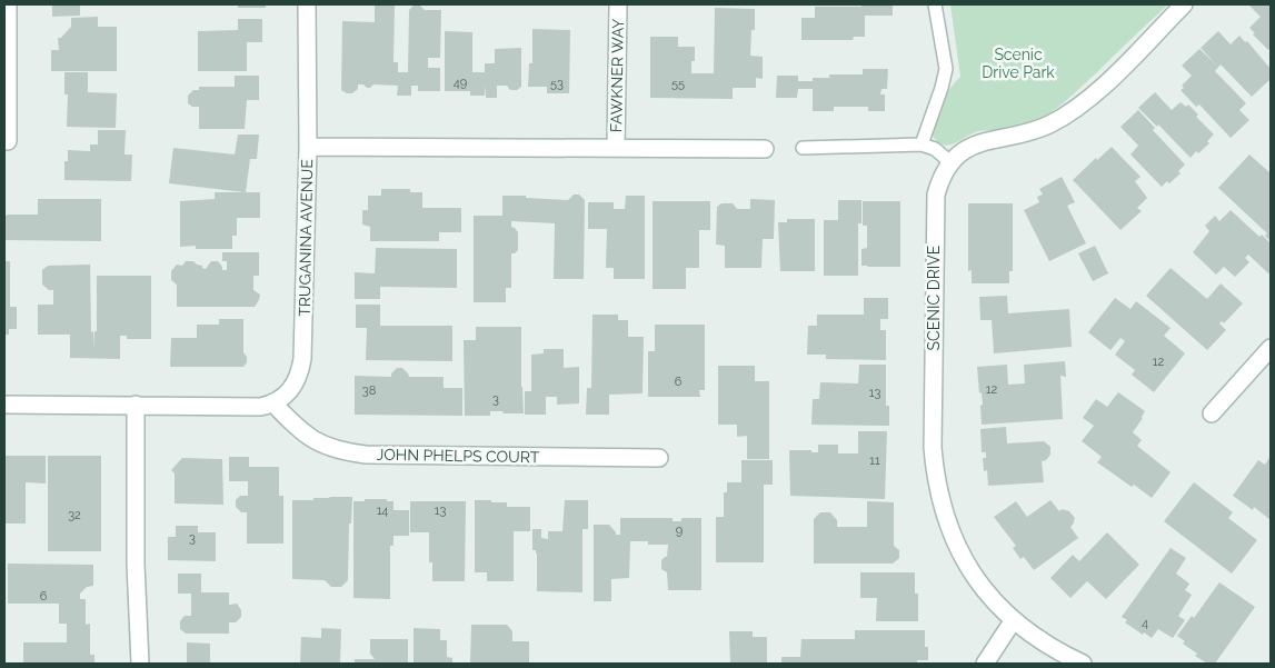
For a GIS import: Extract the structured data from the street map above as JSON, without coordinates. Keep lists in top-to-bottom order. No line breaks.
{"streets":{"street":["FAWKNER WAY","TRUGANINA AVENUE","SCENIC DRIVE","JOHN PHELPS COURT"]},"crossings":[["FAWKNER WAY","TRUGANINA AVENUE"],["TRUGANINA AVENUE","JOHN PHELPS COURT"]],"parks":["Scenic Drive Park"],"house_numbers":["49","53","55","12","6","12","38","13","3","11","14","13","32","9","3","6","4"]}
